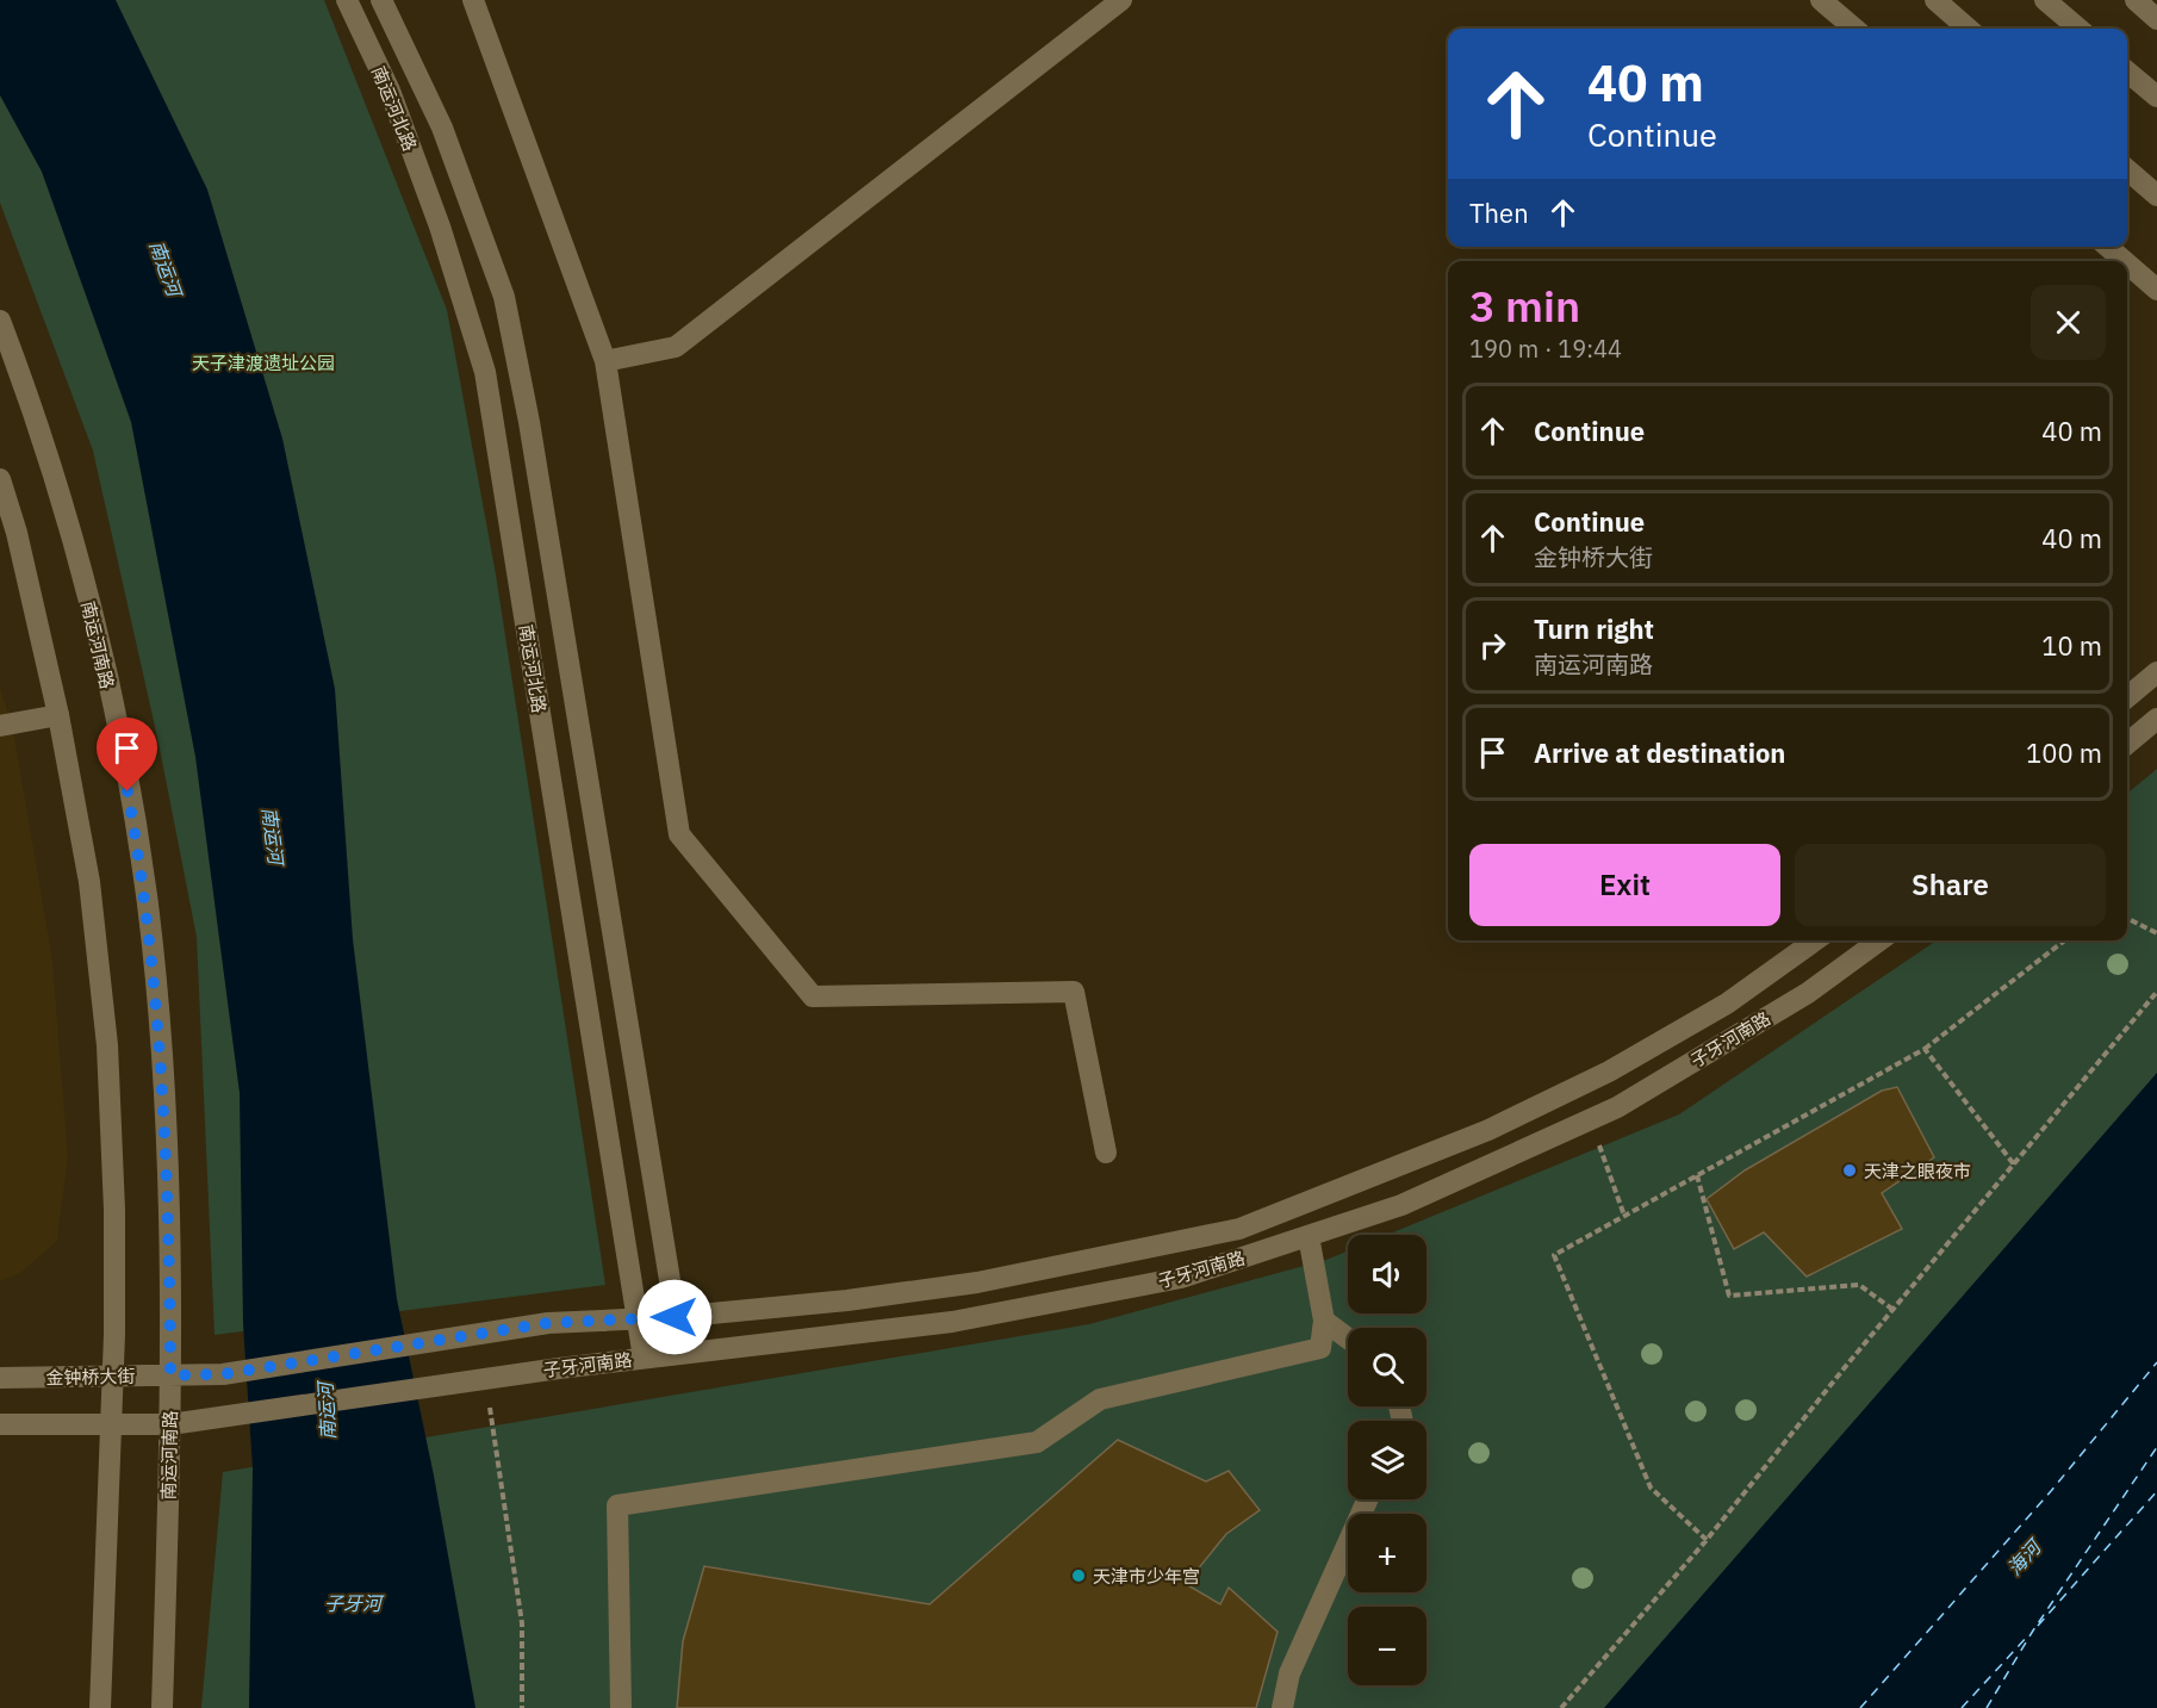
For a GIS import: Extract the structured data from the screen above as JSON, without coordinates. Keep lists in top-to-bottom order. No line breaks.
{"streets":{"street":["南运河北路","南运河南路","子牙河南路","金钟桥大街"]},"crossings":[["南运河北路","子牙河南路"],["南运河南路","子牙河南路"],["南运河南路","金钟桥大街"],["子牙河南路","金钟桥大街"]],"water":["南运河","海河","子牙河"],"parks":["天子津渡遗址公园"],"places":["天津之眼夜市","天津市少年宫"],"page":{"turn":["40 m","Continue"],"then":"Then","heading":["3 min","190 m · 19:44"],"list":[{"name":"Continue","value":"40 m"},{"name":"Continue","note":"金钟桥大街","value":"40 m"},{"name":"Turn right","note":"南运河南路","value":"10 m"},{"name":"Arrive at destination","value":"100 m"}],"buttons":["Exit","Share"],"map_buttons":["+","−"]}}
